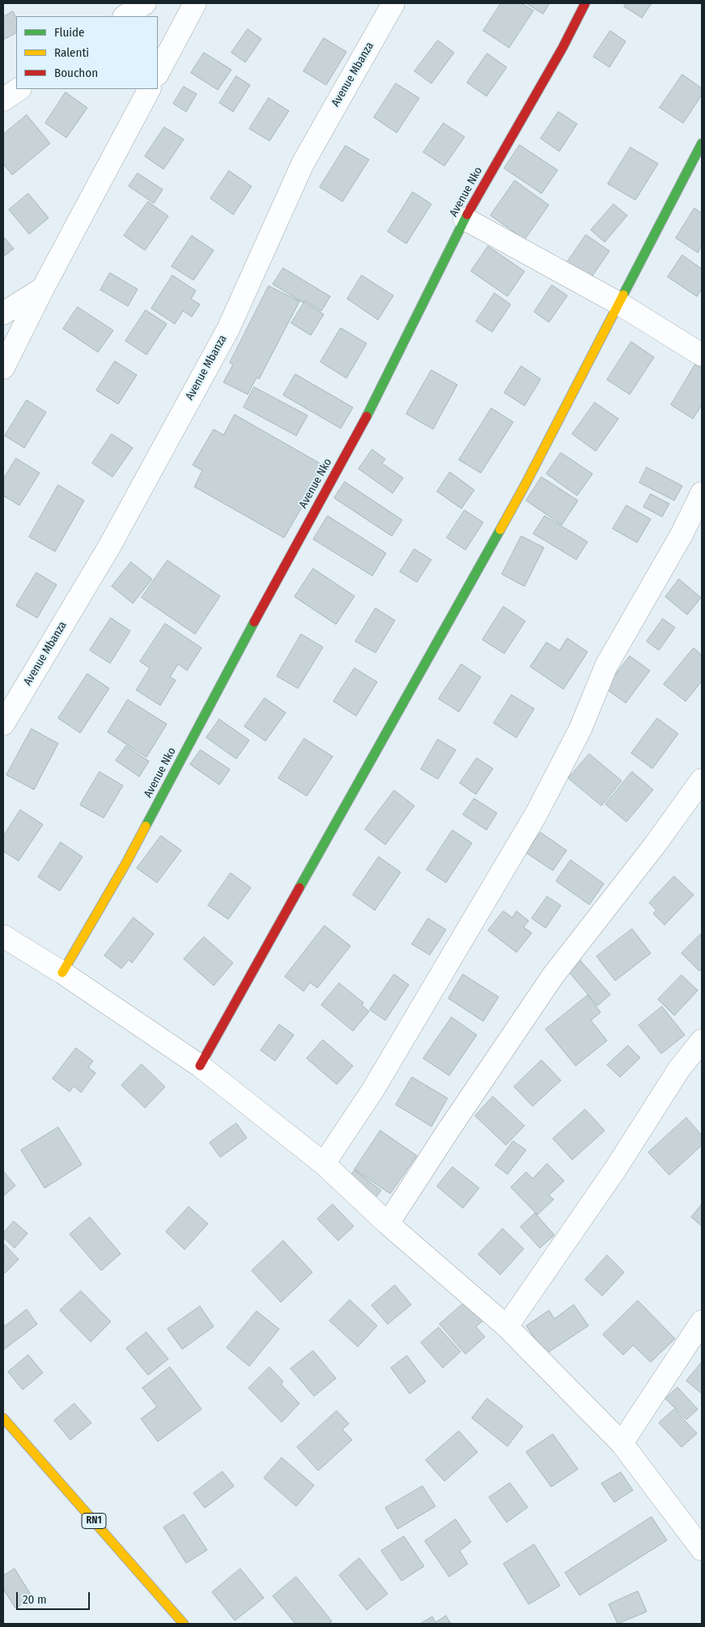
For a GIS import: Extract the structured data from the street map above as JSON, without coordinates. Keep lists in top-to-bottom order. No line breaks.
{"streets":{"main road":["Avenue Nko","RN1"],"street":["Avenue Mbanza"]},"legend":["Fluide","Ralenti","Bouchon"],"scale_bar":"20 m"}
